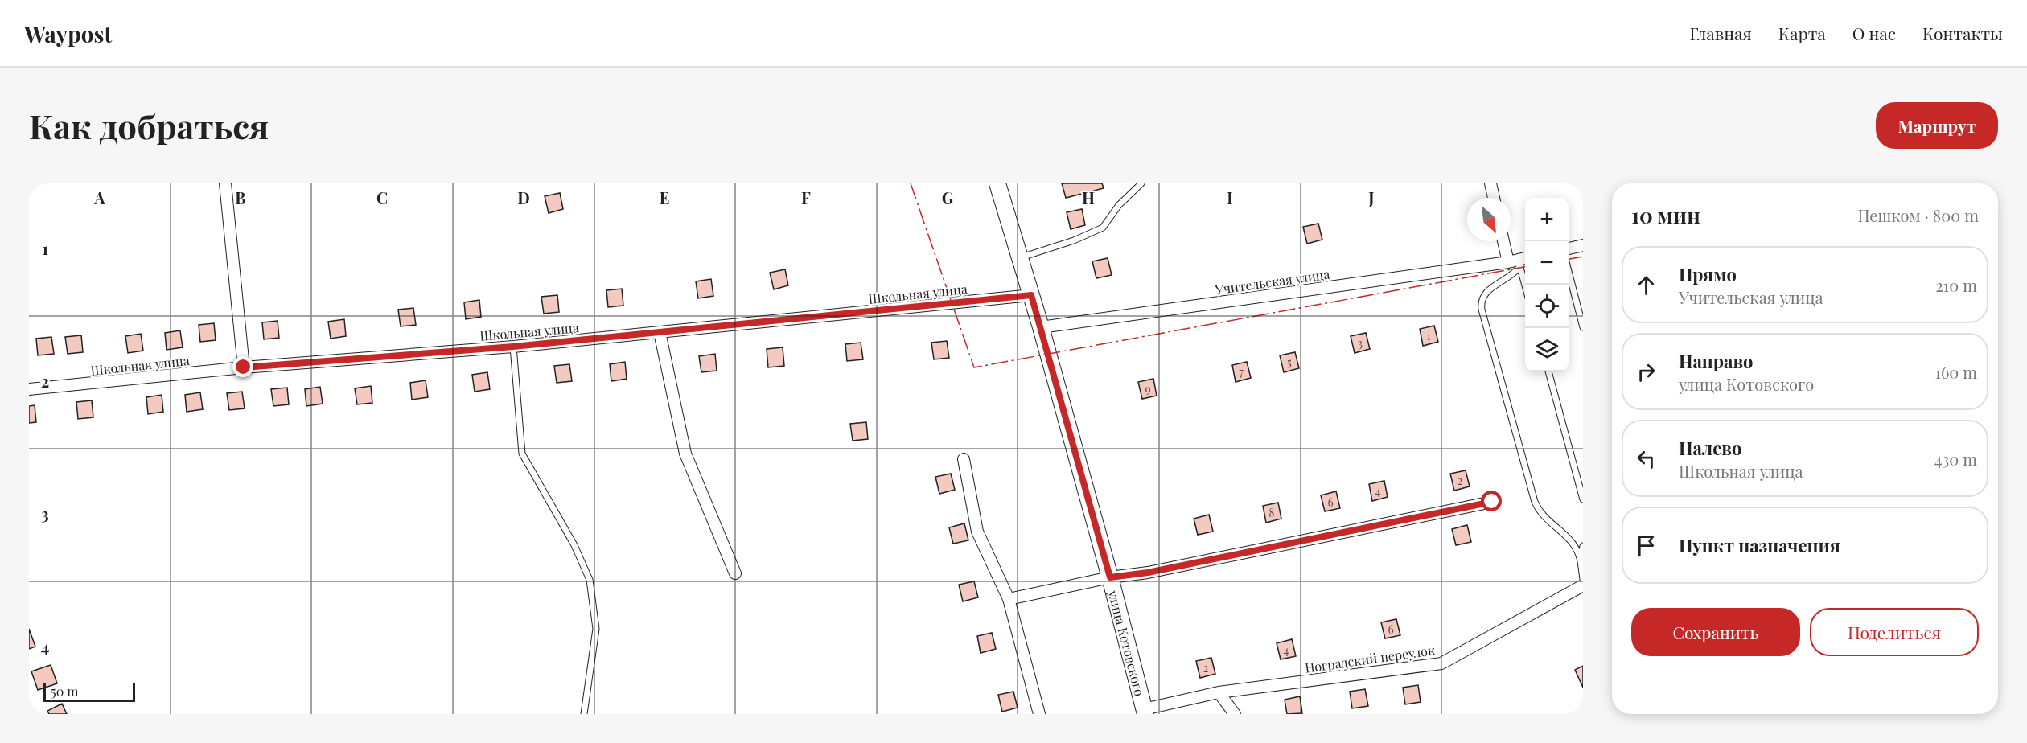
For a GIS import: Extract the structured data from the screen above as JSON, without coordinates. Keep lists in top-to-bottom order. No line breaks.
{"streets":{"main road":["улица Котовского"],"street":["Учительская улица","Школьная улица","Ноградский переулок"]},"crossings":[["Учительская улица","улица Котовского"],["Школьная улица","улица Котовского"],["улица Котовского","Ноградский переулок"]],"house_numbers":["1","3","5","7","9","2","4","6","8","6","4","2"],"scale_bar":"50 m","north":"bottom right","page":{"header":"Waypost","nav":["Главная","Карта","О нас","Контакты"],"buttons":["Маршрут",["Сохранить","Поделиться"]],"title":"Как добраться","heading":["10 мин","Пешком · 800 m"],"map_buttons":["+","−"],"list":[["Прямо","Учительская улица","210 m"],["Направо","улица Котовского","160 m"],["Налево","Школьная улица","430 m"],"Пункт назначения"],"scale":"50 m"},"grid":{"columns":["A","B","C","D","E","F","G","H","I","J"],"rows":["1","2","3","4"]}}
